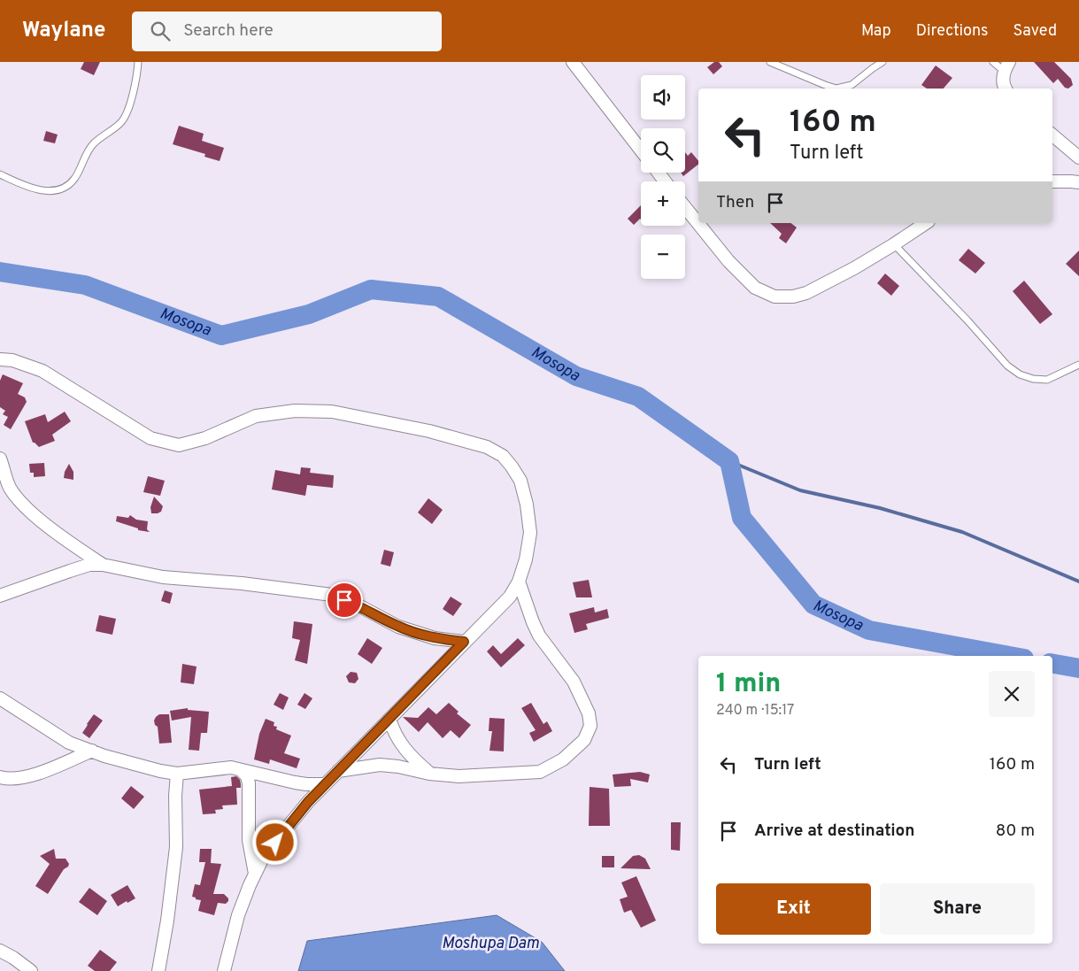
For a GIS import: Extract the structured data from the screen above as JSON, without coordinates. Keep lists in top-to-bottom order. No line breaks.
{"water":["Mosopa","Moshupa Dam"],"page":{"header":"Waylane","search":"Search here","nav":["Map","Directions","Saved"],"map_buttons":["+","−"],"turn":["160 m","Turn left"],"then":"Then","heading":["1 min","240 m · 15:17"],"list":[{"name":"Turn left","value":"160 m"},{"name":"Arrive at destination","value":"80 m"}],"buttons":["Exit","Share"]}}
